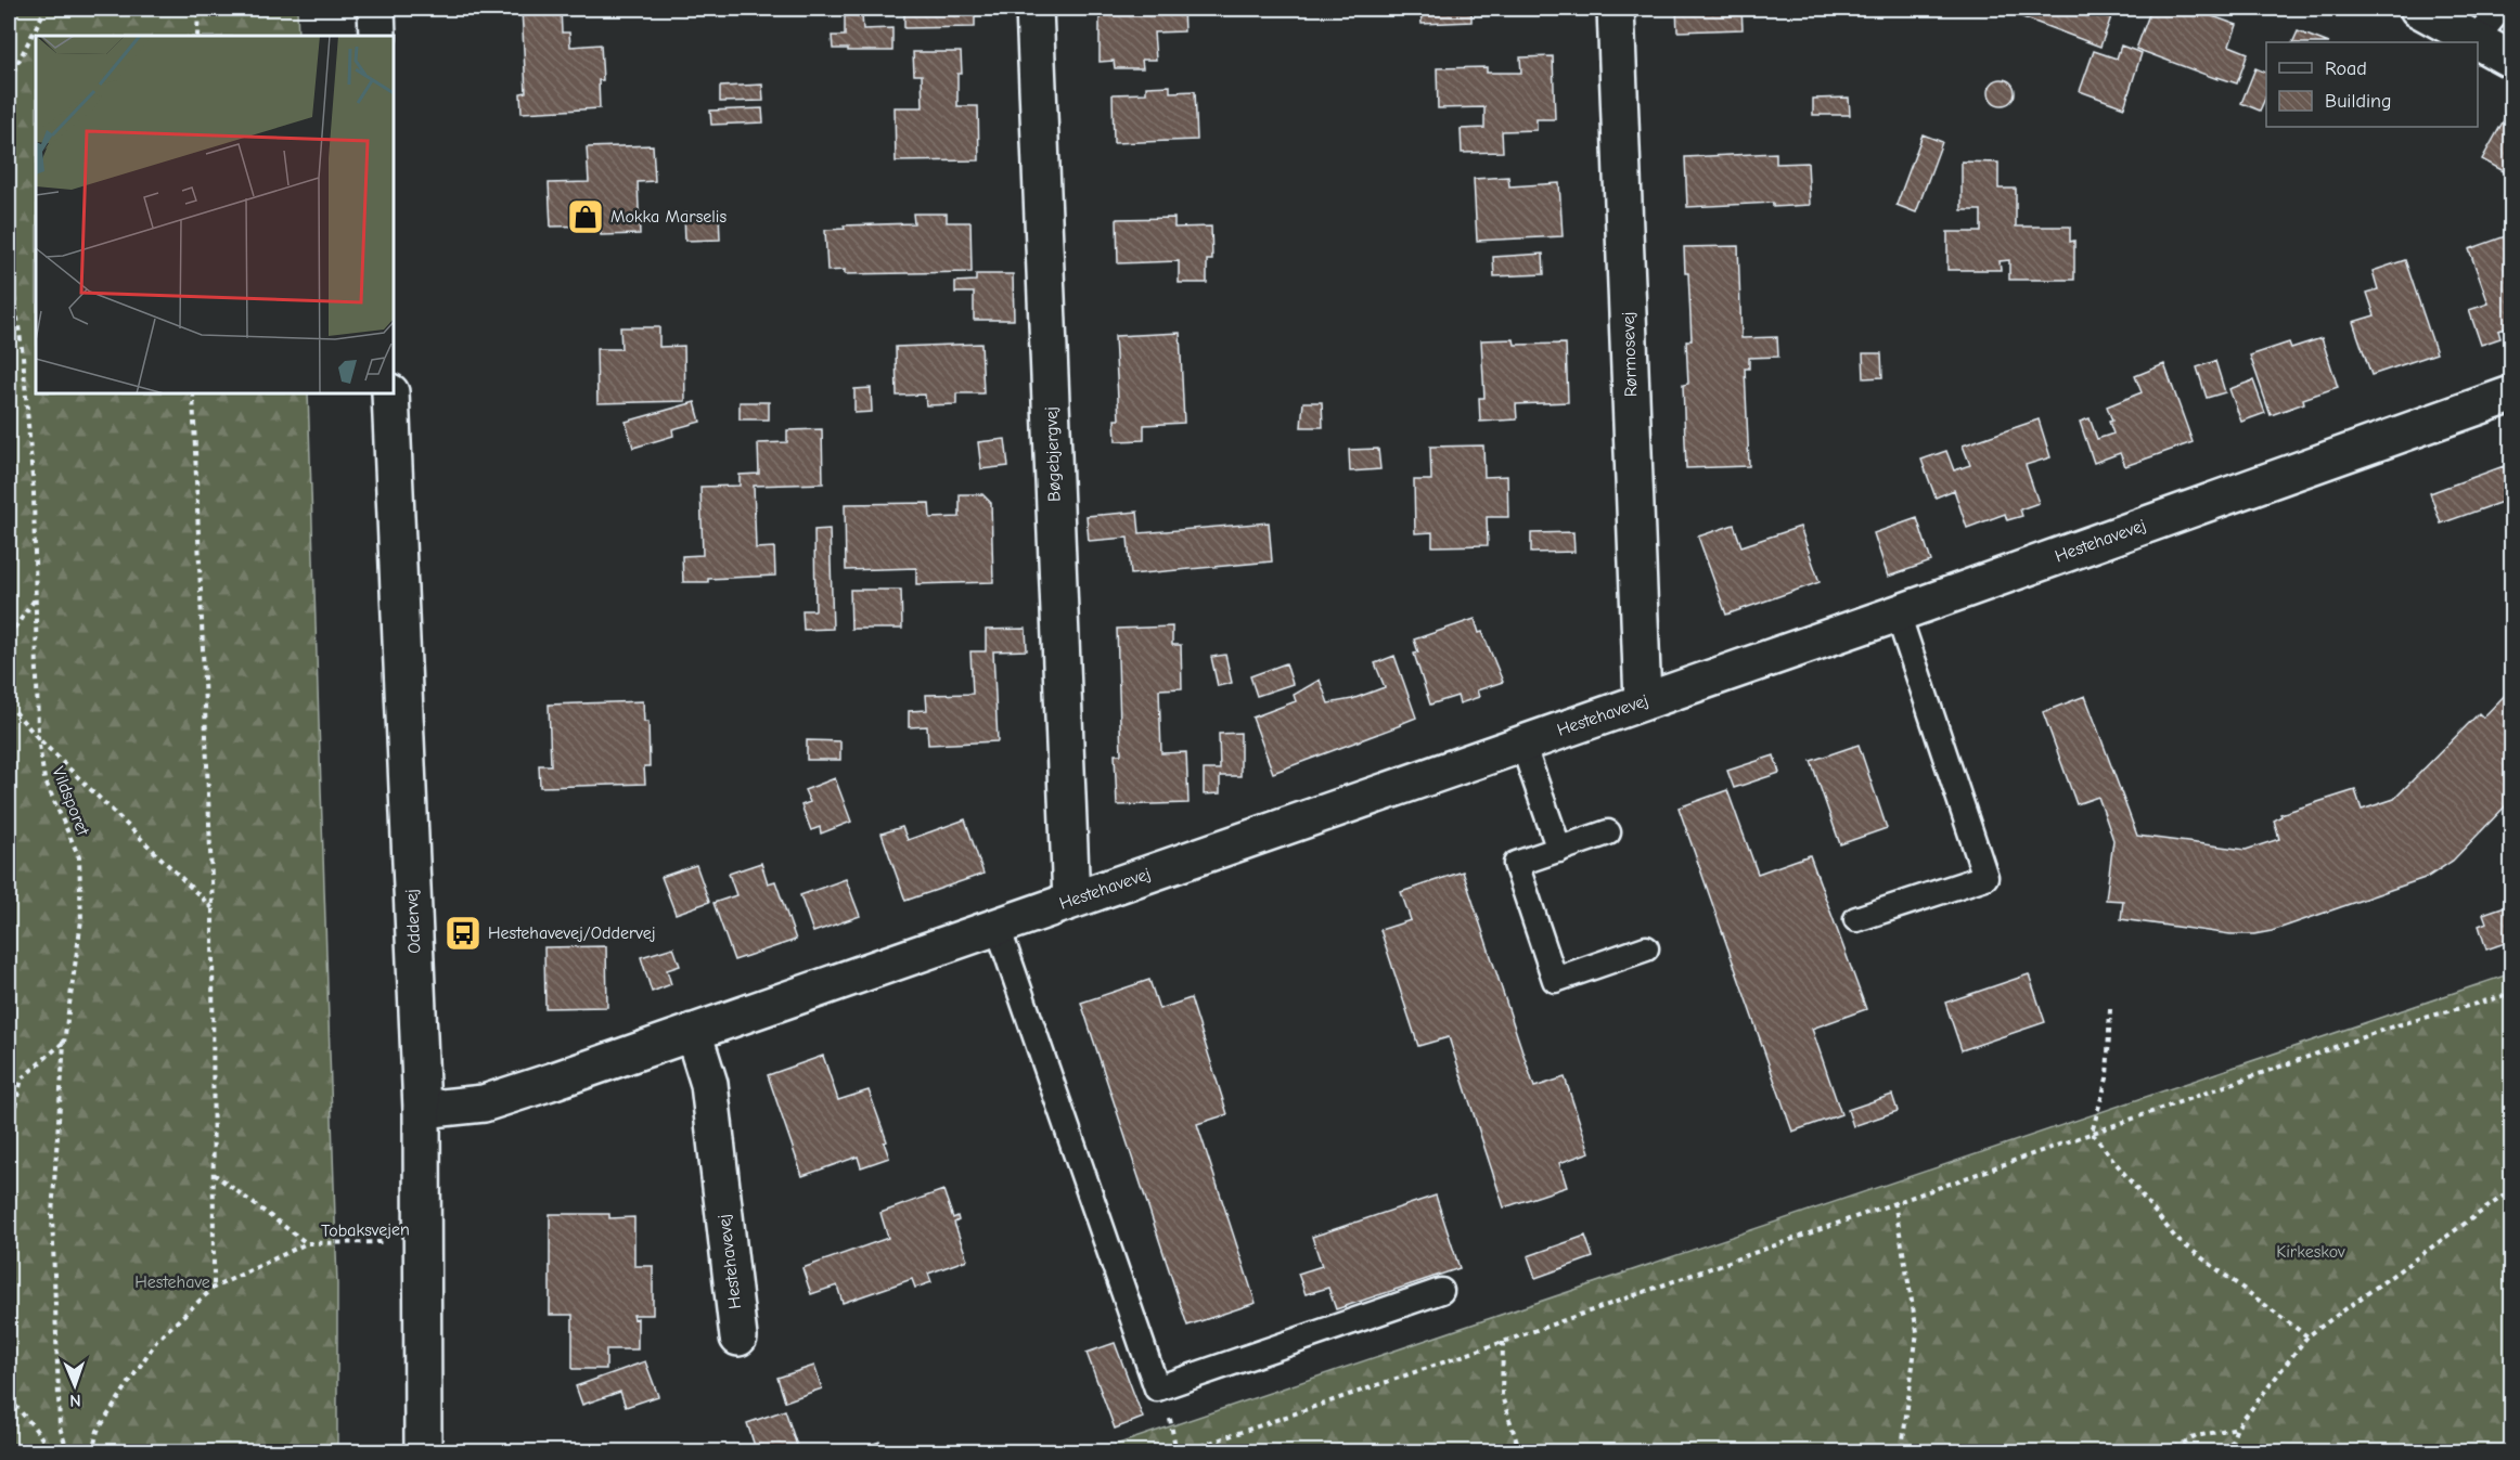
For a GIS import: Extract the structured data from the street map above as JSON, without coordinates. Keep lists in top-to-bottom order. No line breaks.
{"streets":{"street":["Rørmosevej","Bøgebjergvej","Hestehavevej","Oddervej"],"path":["Vildsporet","Tobaksvejen"]},"crossings":[["Rørmosevej","Hestehavevej"],["Bøgebjergvej","Hestehavevej"],["Hestehavevej","Oddervej"],["Oddervej","Tobaksvejen"]],"parks":["Kirkeskov","Hestehave"],"places":{"shop":["Mokka Marselis"],"bus stop":["Hestehavevej/Oddervej"]},"legend":["Road","Building"],"north":"bottom"}
